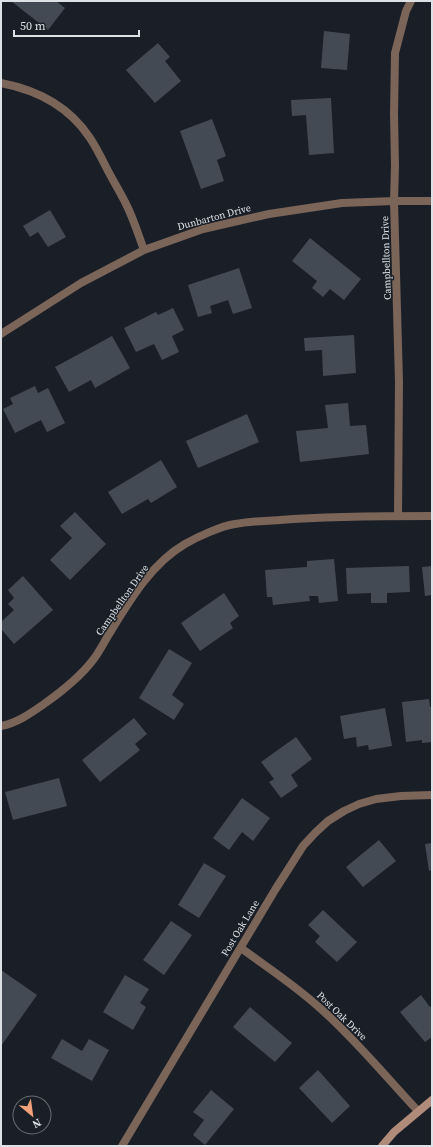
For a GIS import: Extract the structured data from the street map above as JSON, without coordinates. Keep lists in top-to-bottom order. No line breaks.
{"streets":{"street":["Dunbarton Drive","Campbellton Drive","Post Oak Lane","Post Oak Drive"]},"crossings":[["Dunbarton Drive","Campbellton Drive"],["Post Oak Lane","Post Oak Drive"]],"scale_bar":"50 m","north":"bottom right"}
